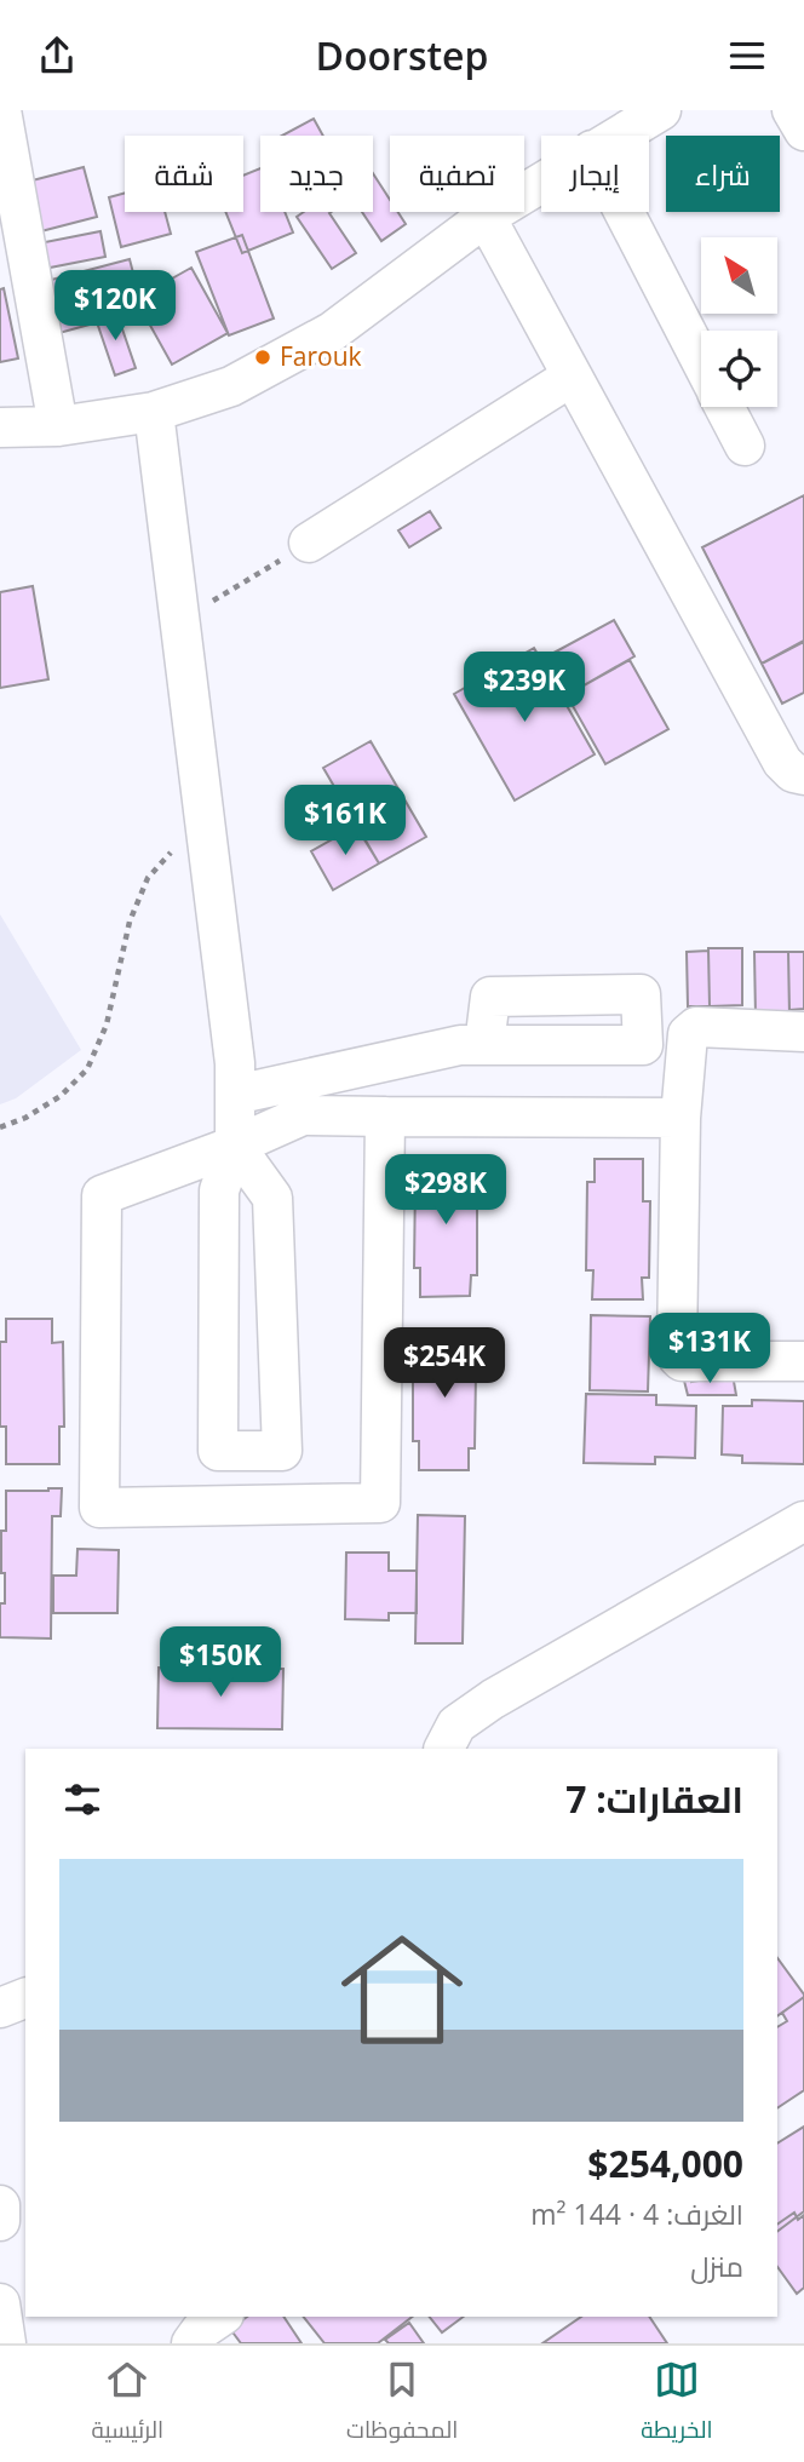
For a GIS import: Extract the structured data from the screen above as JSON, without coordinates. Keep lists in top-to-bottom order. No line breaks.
{"places":["Farouk"],"north":"top left","page":{"header":"Doorstep","chip":["شراء","إيجار","تصفية","جديد","شقة"],"price":["$120K","$239K","$161K","$298K","$131K","$254K","$150K"],"heading":"العقارات: 7","list":[{"name":"$254,000","note":"الغرف: 4 · 144 m² · منزل"}],"tabs":["الخريطة","المحفوظات","الرئيسية"]}}
